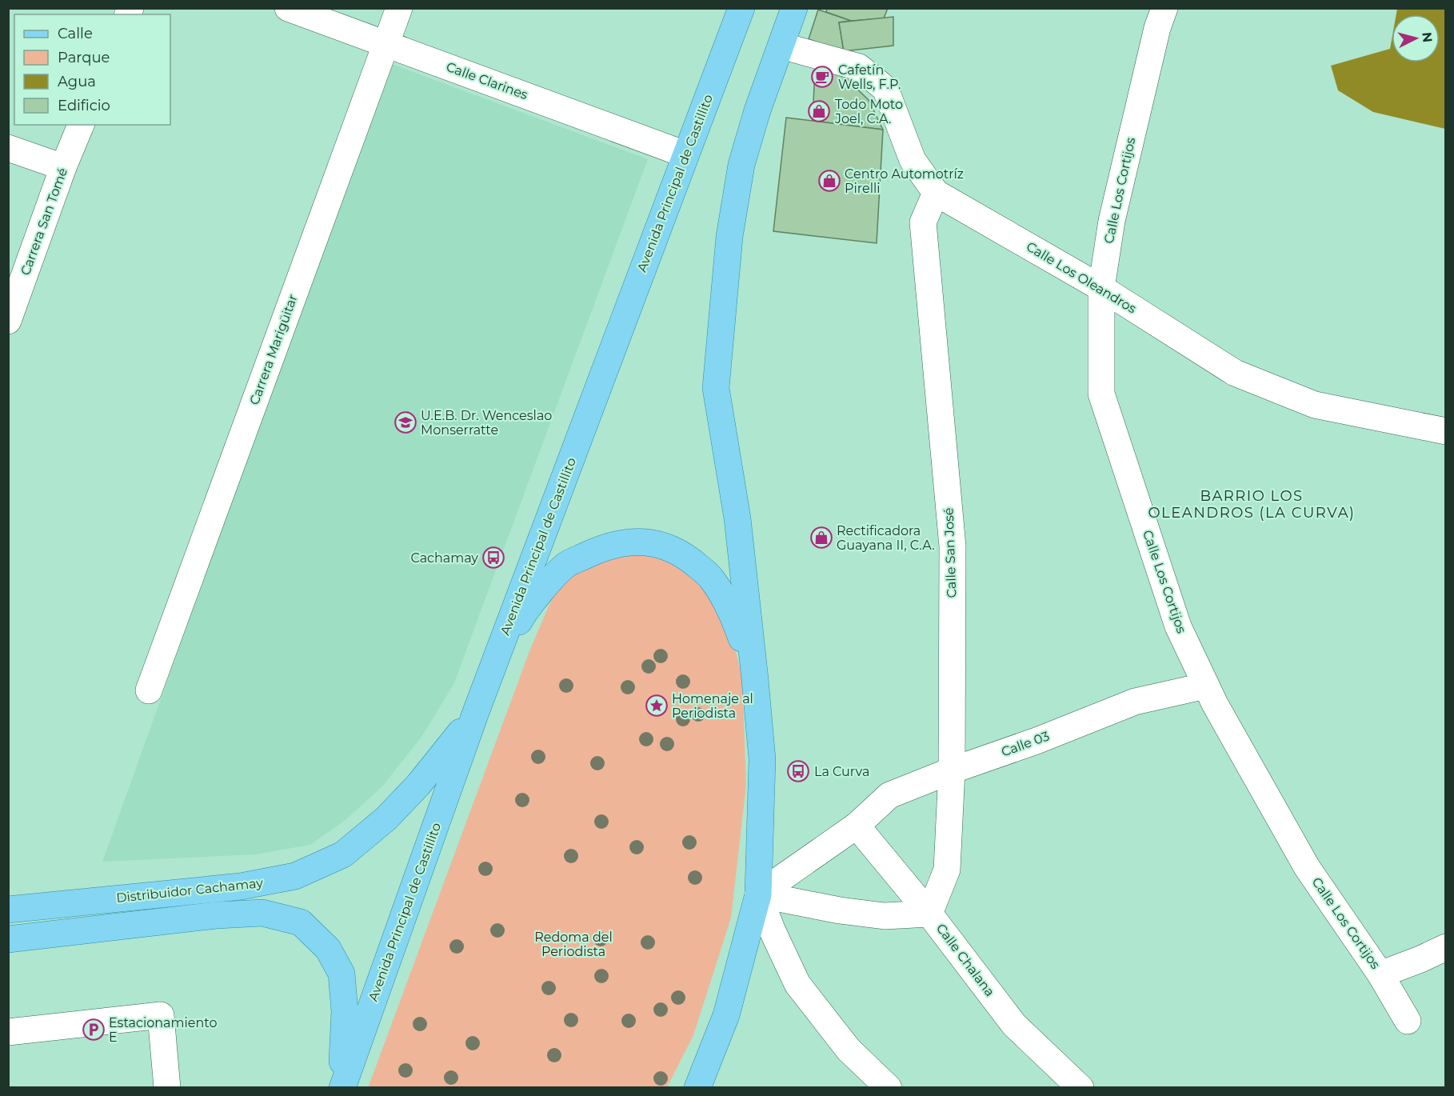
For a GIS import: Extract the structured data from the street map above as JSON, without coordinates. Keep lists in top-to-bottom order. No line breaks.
{"streets":{"main road":["Avenida Principal de Castillito","Distribuidor Cachamay"],"street":["Calle Clarines","Calle Los Cortijos","Carrera San Tomé","Calle Los Oleandros","Carrera Marigüitar","Calle San José","Calle 03","Calle Chalana"]},"crossings":[["Calle Clarines","Avenida Principal de Castillito"],["Calle Clarines","Carrera Marigüitar"],["Avenida Principal de Castillito","Distribuidor Cachamay"],["Calle Los Cortijos","Calle Los Oleandros"],["Calle Los Cortijos","Calle 03"],["Calle Los Oleandros","Calle San José"],["Calle San José","Calle 03"],["Calle San José","Calle Chalana"],["Calle 03","Calle Chalana"]],"districts":["BARRIO LOS OLEANDROS (LA CURVA)"],"parks":["Redoma del Periodista"],"places":{"cafe":["Cafetín Wells, F.P."],"shop":["Todo Moto Joel, C.A.","Centro Automotríz Pirelli","Rectificadora Guayana II, C.A."],"school or university":["U.E.B. Dr. Wenceslao Monserratte"],"bus stop":["Cachamay","La Curva"],"place":["Homenaje al Periodista"],"parking":["Estacionamiento E"]},"legend":["Calle","Parque","Agua","Edificio"],"north":"right"}
